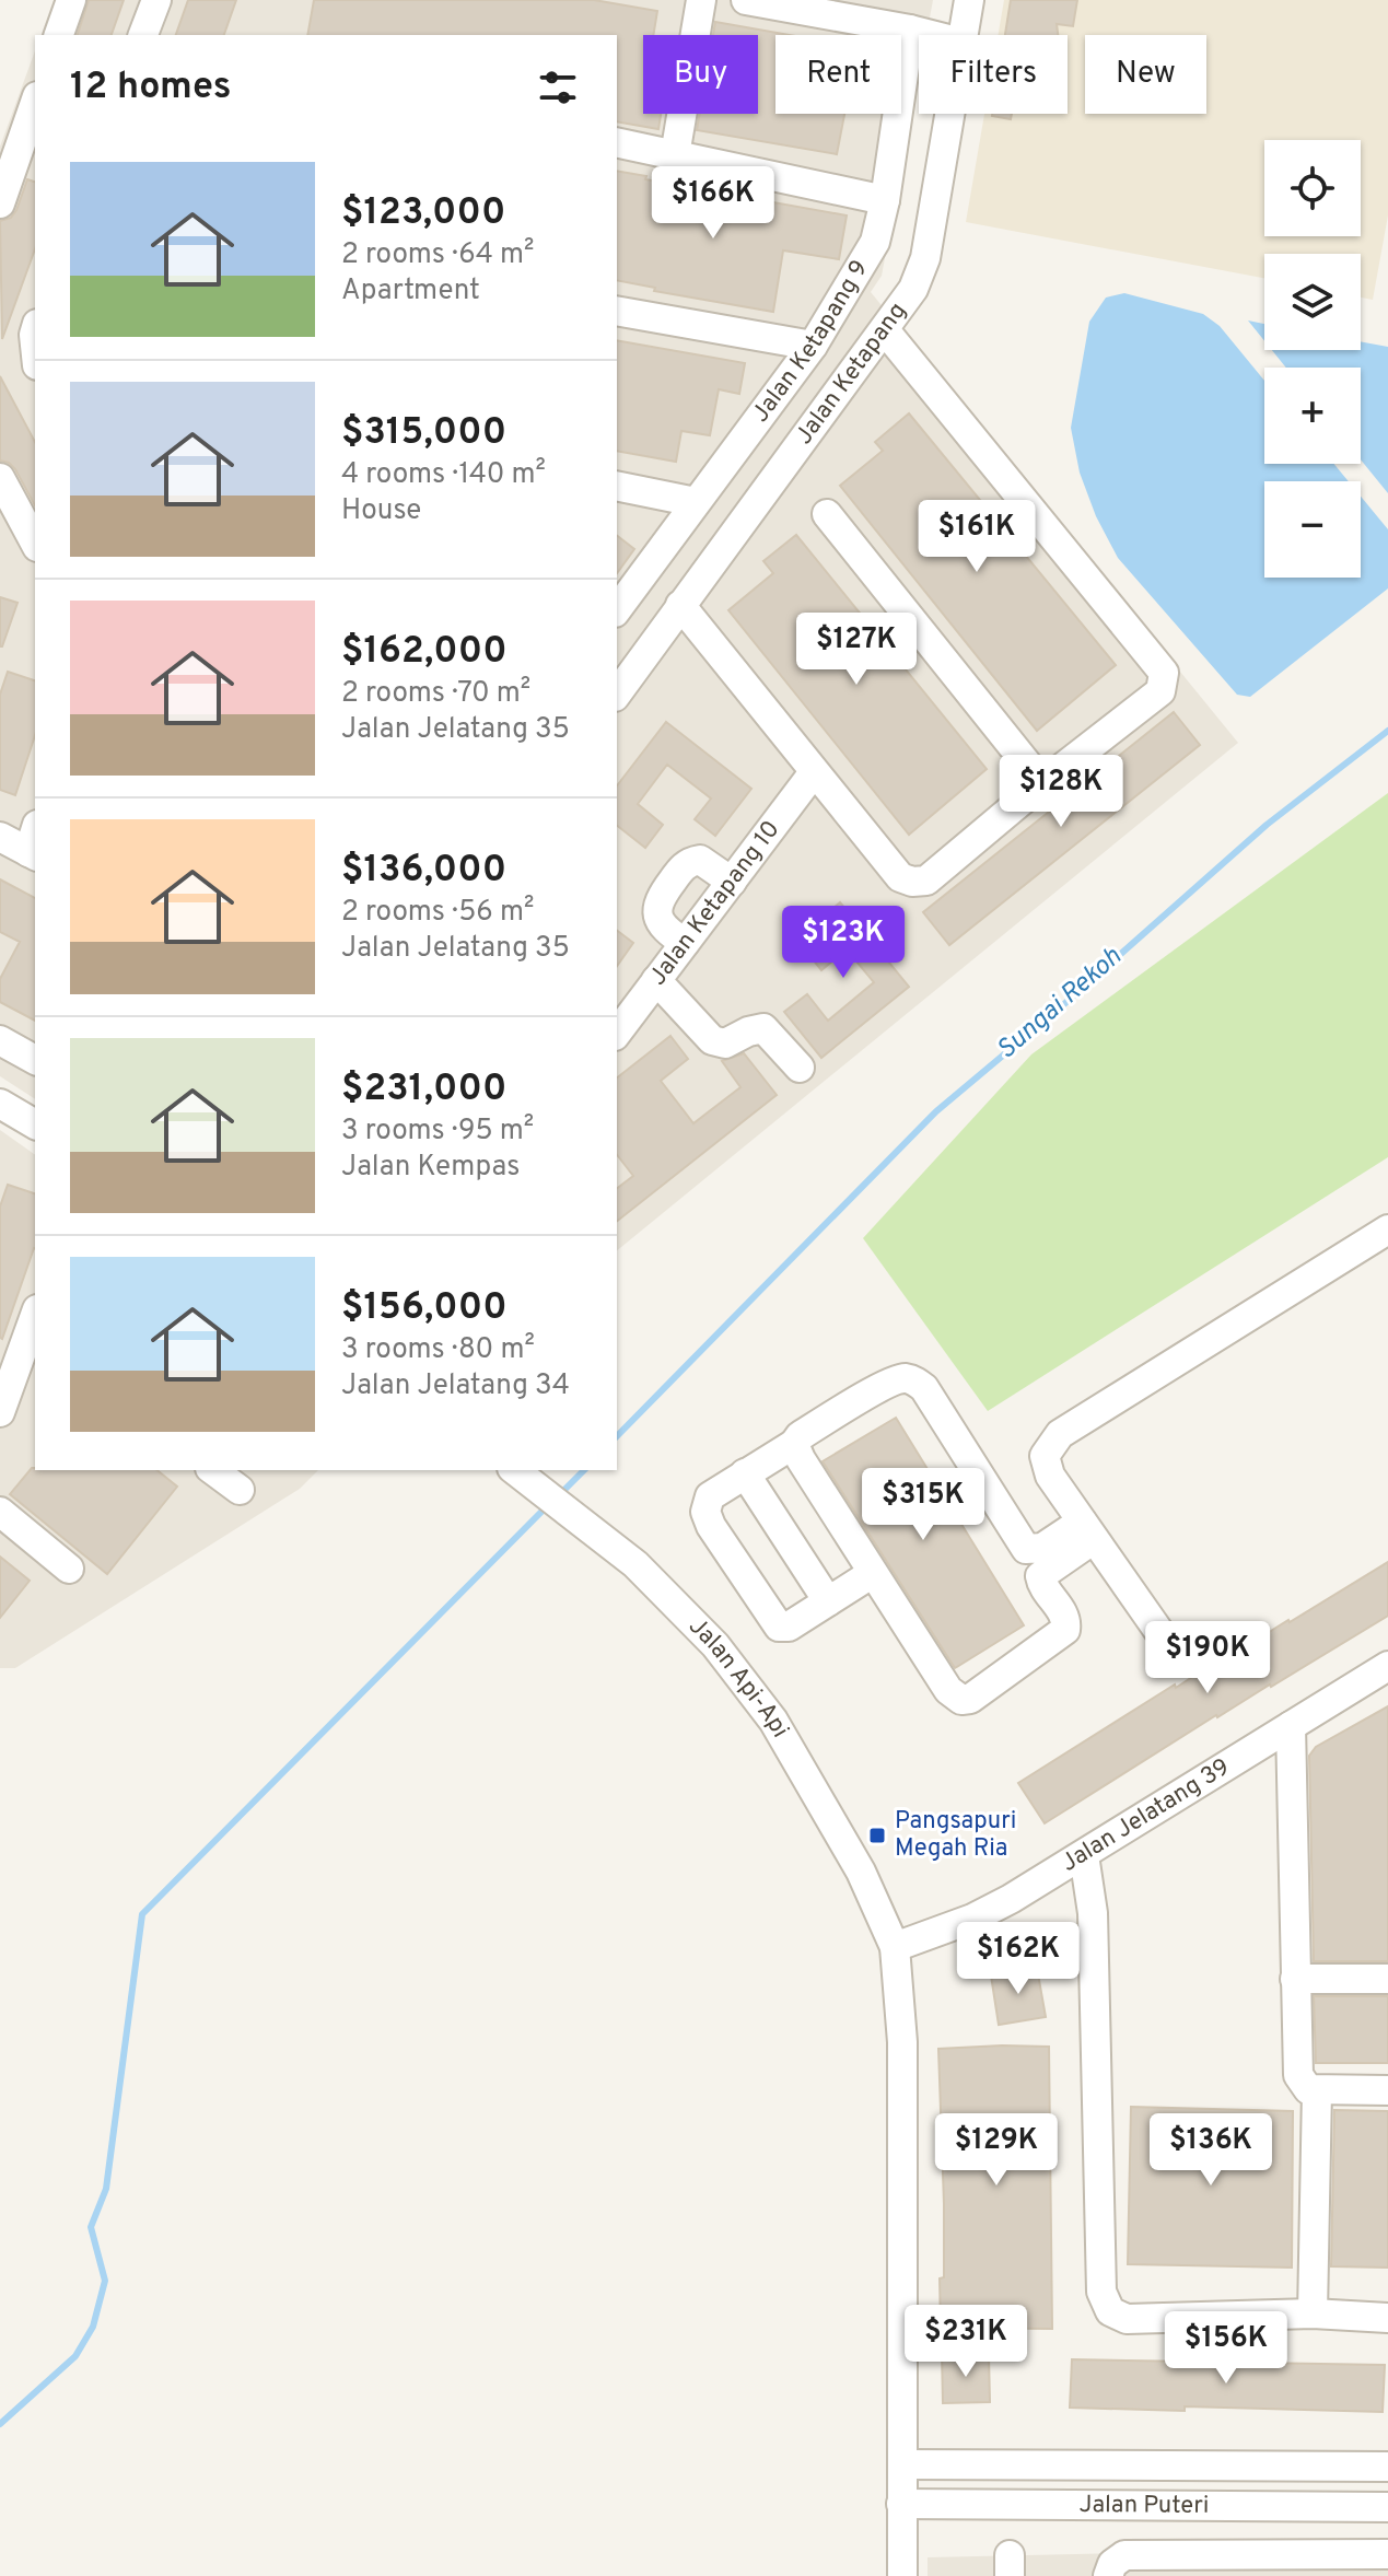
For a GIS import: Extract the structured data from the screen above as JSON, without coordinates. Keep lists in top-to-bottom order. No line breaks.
{"streets":{"street":["Jalan Ketapang 9","Jalan Ketapang","Jalan Ketapang 10","Jalan Api-Api","Jalan Jelatang 39","Jalan Puteri"]},"crossings":[["Jalan Api-Api","Jalan Jelatang 39"],["Jalan Api-Api","Jalan Puteri"]],"water":["Sungai Rekoh"],"places":{"transit":["Pangsapuri Megah Ria"]},"page":{"chip":["Buy","Rent","Filters","New"],"heading":"12 homes","map_buttons":["+","−"],"list":[{"name":"$123,000","note":"2 rooms · 64 m² · Apartment"},{"name":"$315,000","note":"4 rooms · 140 m² · House"},{"name":"$162,000","note":"2 rooms · 70 m² · Jalan Jelatang 35"},{"name":"$136,000","note":"2 rooms · 56 m² · Jalan Jelatang 35"},{"name":"$231,000","note":"3 rooms · 95 m² · Jalan Kempas"},{"name":"$156,000","note":"3 rooms · 80 m² · Jalan Jelatang 34"}],"price":["$166K","$161K","$127K","$128K","$123K","$315K","$190K","$162K","$129K","$136K","$231K","$156K"]}}
